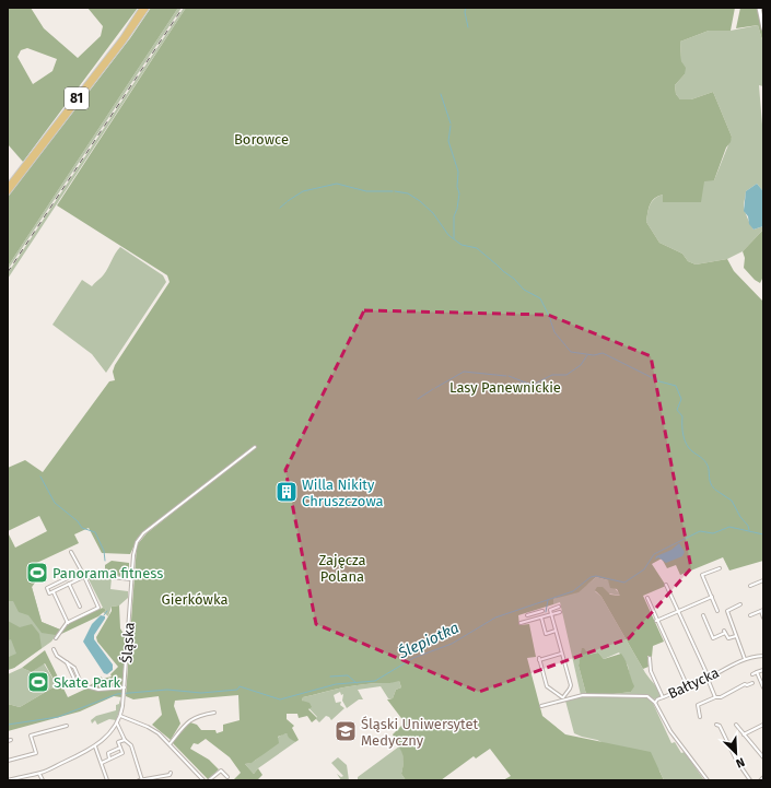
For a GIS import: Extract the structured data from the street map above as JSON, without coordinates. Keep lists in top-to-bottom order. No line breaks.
{"streets":{"main road":["81"],"street":["Śląska","Bałtycka"]},"water":["Ślepiotka"],"parks":["Borowce","Lasy Panewnickie","Zajęcza Polana","Gierkówka"],"places":{"building":["Willa Nikity Chruszczowa"],"sports":["Panorama fitness","Skate Park"],"school or university":["Śląski Uniwersytet Medyczny"]},"north":"bottom right"}
